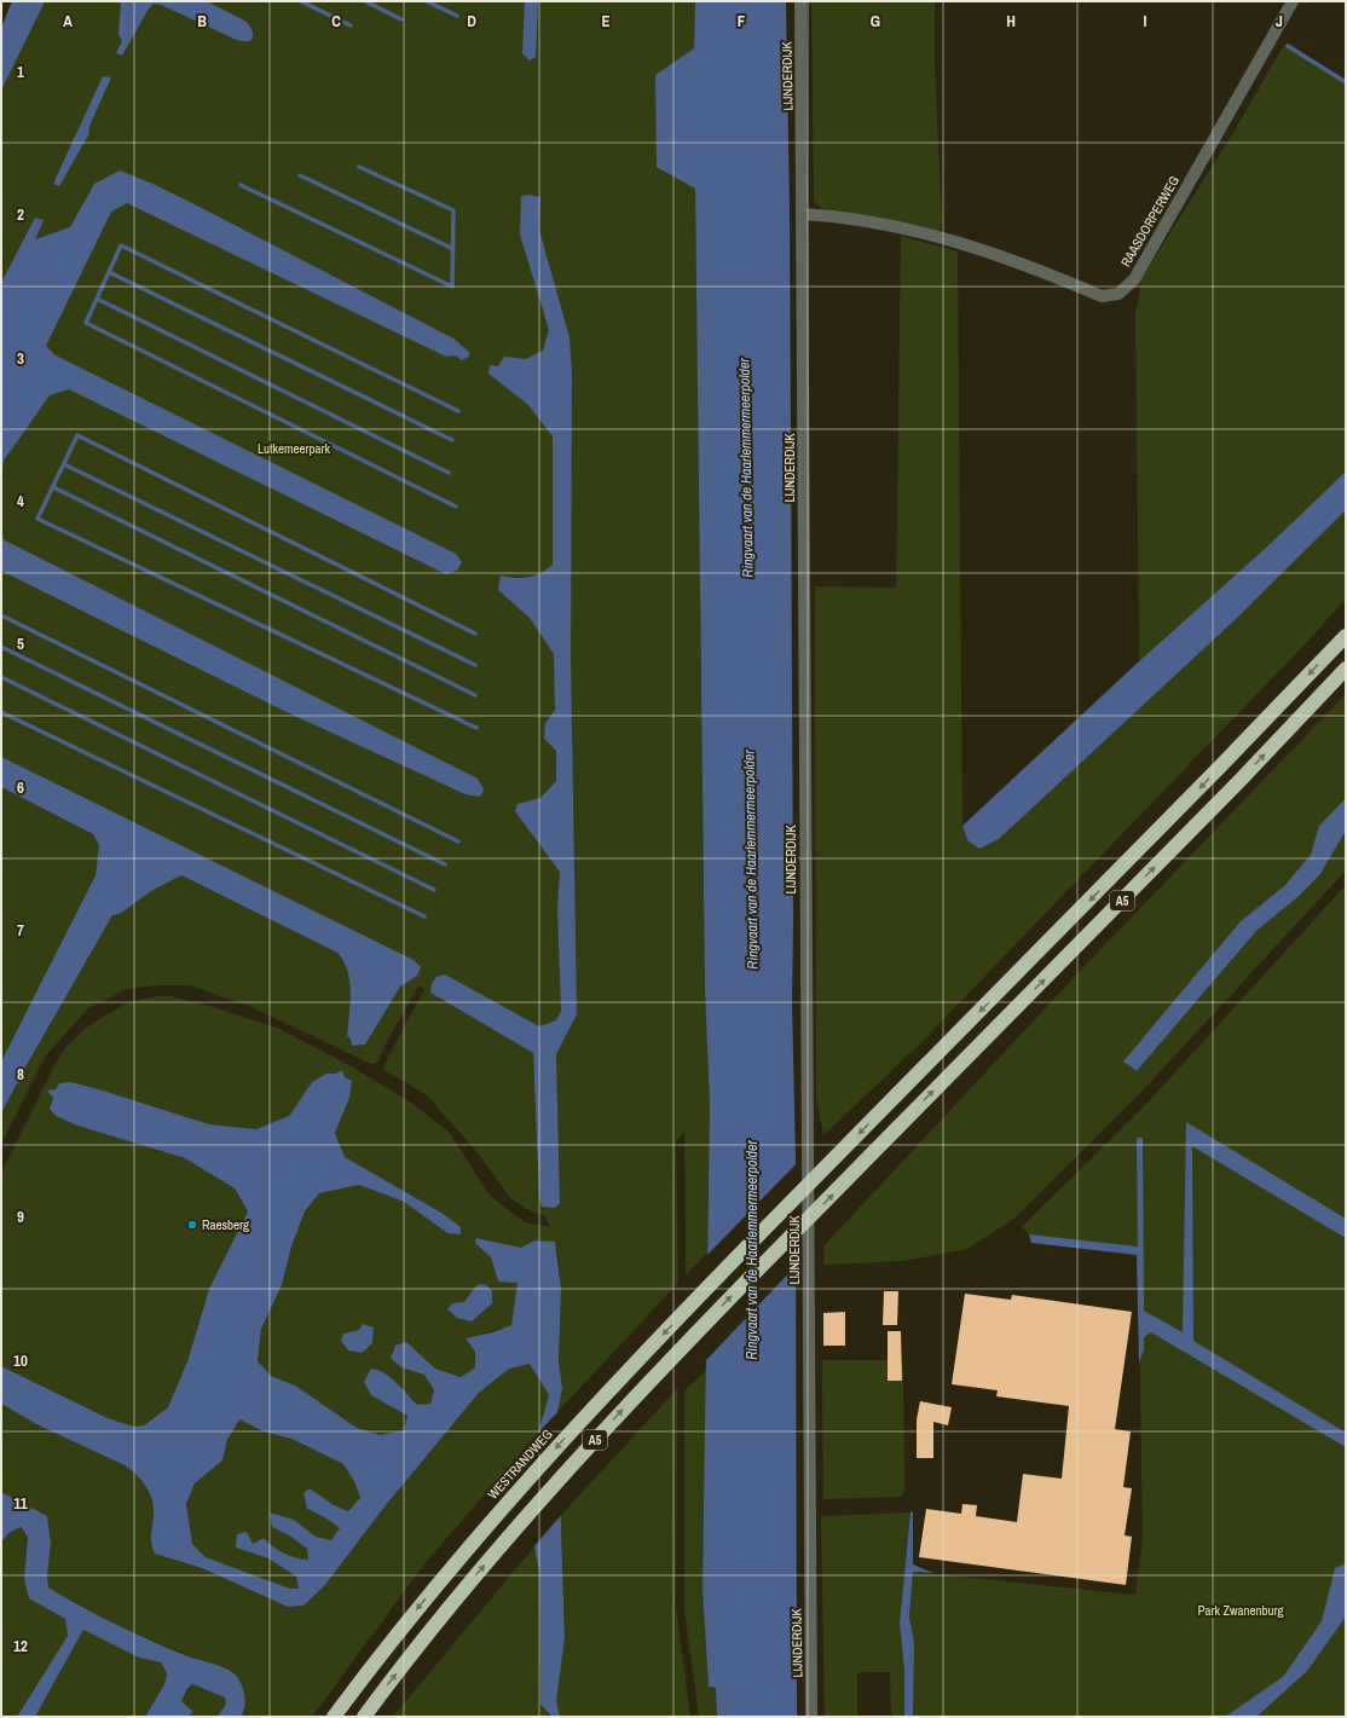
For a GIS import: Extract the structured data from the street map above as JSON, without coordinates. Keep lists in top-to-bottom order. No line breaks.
{"streets":{"highway":["A5","WESTRANDWEG"],"street":["LIJNDERDIJK","RAASDORPERWEG"]},"crossings":[["LIJNDERDIJK","RAASDORPERWEG"]],"water":["Ringvaart van de Haarlemmermeerpolder"],"parks":["Lutkemeerpark","Park Zwanenburg"],"places":["Raesberg"],"grid":{"columns":["A","B","C","D","E","F","G","H","I","J"],"rows":["1","2","3","4","5","6","7","8","9","10","11","12"]}}
